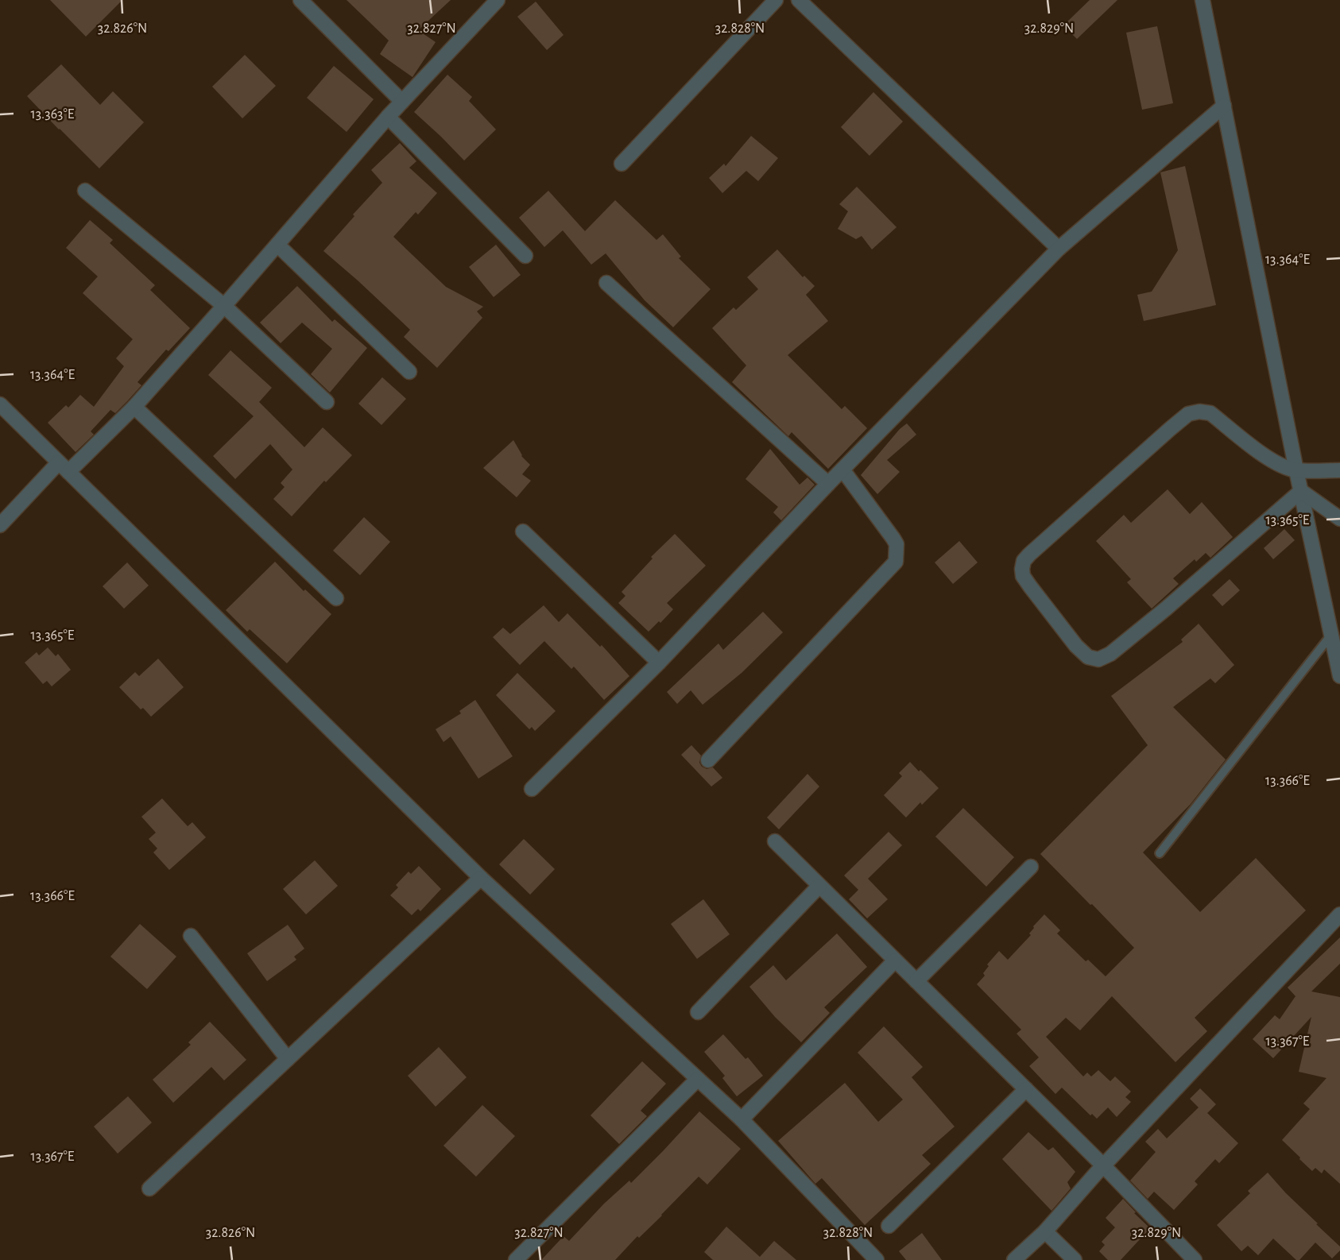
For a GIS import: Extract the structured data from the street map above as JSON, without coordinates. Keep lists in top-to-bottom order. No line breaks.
{"coordinates":["32.826°N","32.827°N","32.828°N","32.829°N","13.363°E","13.364°E","13.365°E","13.366°E","13.367°E"]}
